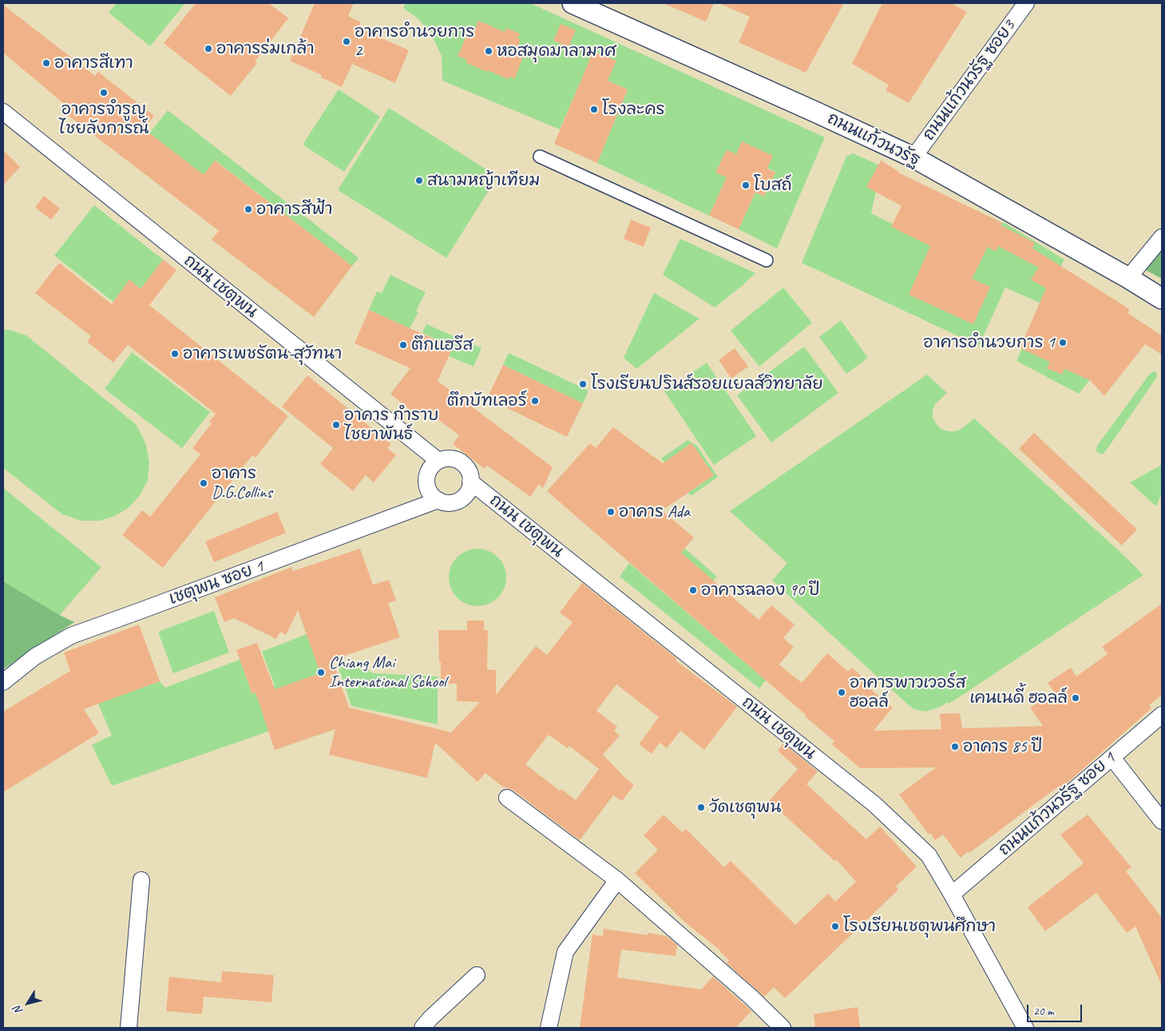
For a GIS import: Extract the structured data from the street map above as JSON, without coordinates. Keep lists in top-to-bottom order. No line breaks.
{"streets":{"street":["ถนนแก้วนวรัฐ ซอย3","ถนนแก้วนวรัฐ","ถนน เชตุพน","เชตุพน ซอย 1","ถนนแก้วนวรัฐ ซอย 1"]},"crossings":[["ถนนแก้วนวรัฐ ซอย3","ถนนแก้วนวรัฐ"],["ถนน เชตุพน","เชตุพน ซอย 1"],["ถนน เชตุพน","ถนนแก้วนวรัฐ ซอย 1"]],"places":["อาคารอำนวยการ 2","อาคารร่มเกล้า","หอสมุดมาลามาศ","อาคารสีเทา","อาคารจำรูญ ไชยลังการณ์","โรงละคร","สนามหญ้าเทียม","โบสถ์","อาคารสีฟ้า","อาคารอำนวยการ 1","ตึกแฮรีส","อาคารเพชรัตน-สุวัทนา","โรงเรียนปรินส์รอยแยลส์วิทยาลัย","ตึกบัทเลอร์","อาคาร กำราบ ไชยาพันธ์","อาคาร D.G.Collins","อาคาร Ada","อาคารฉลอง 90 ปี","Chiang Mai International School","อาคารพาวเวอร์ส ฮอลล์","เคนเนดี้ ฮอลล์","อาคาร 85 ปี","วัดเชตุพน","โรงเรียนเชตุพนศึกษา"],"scale_bar":"20 m","north":"bottom left"}
